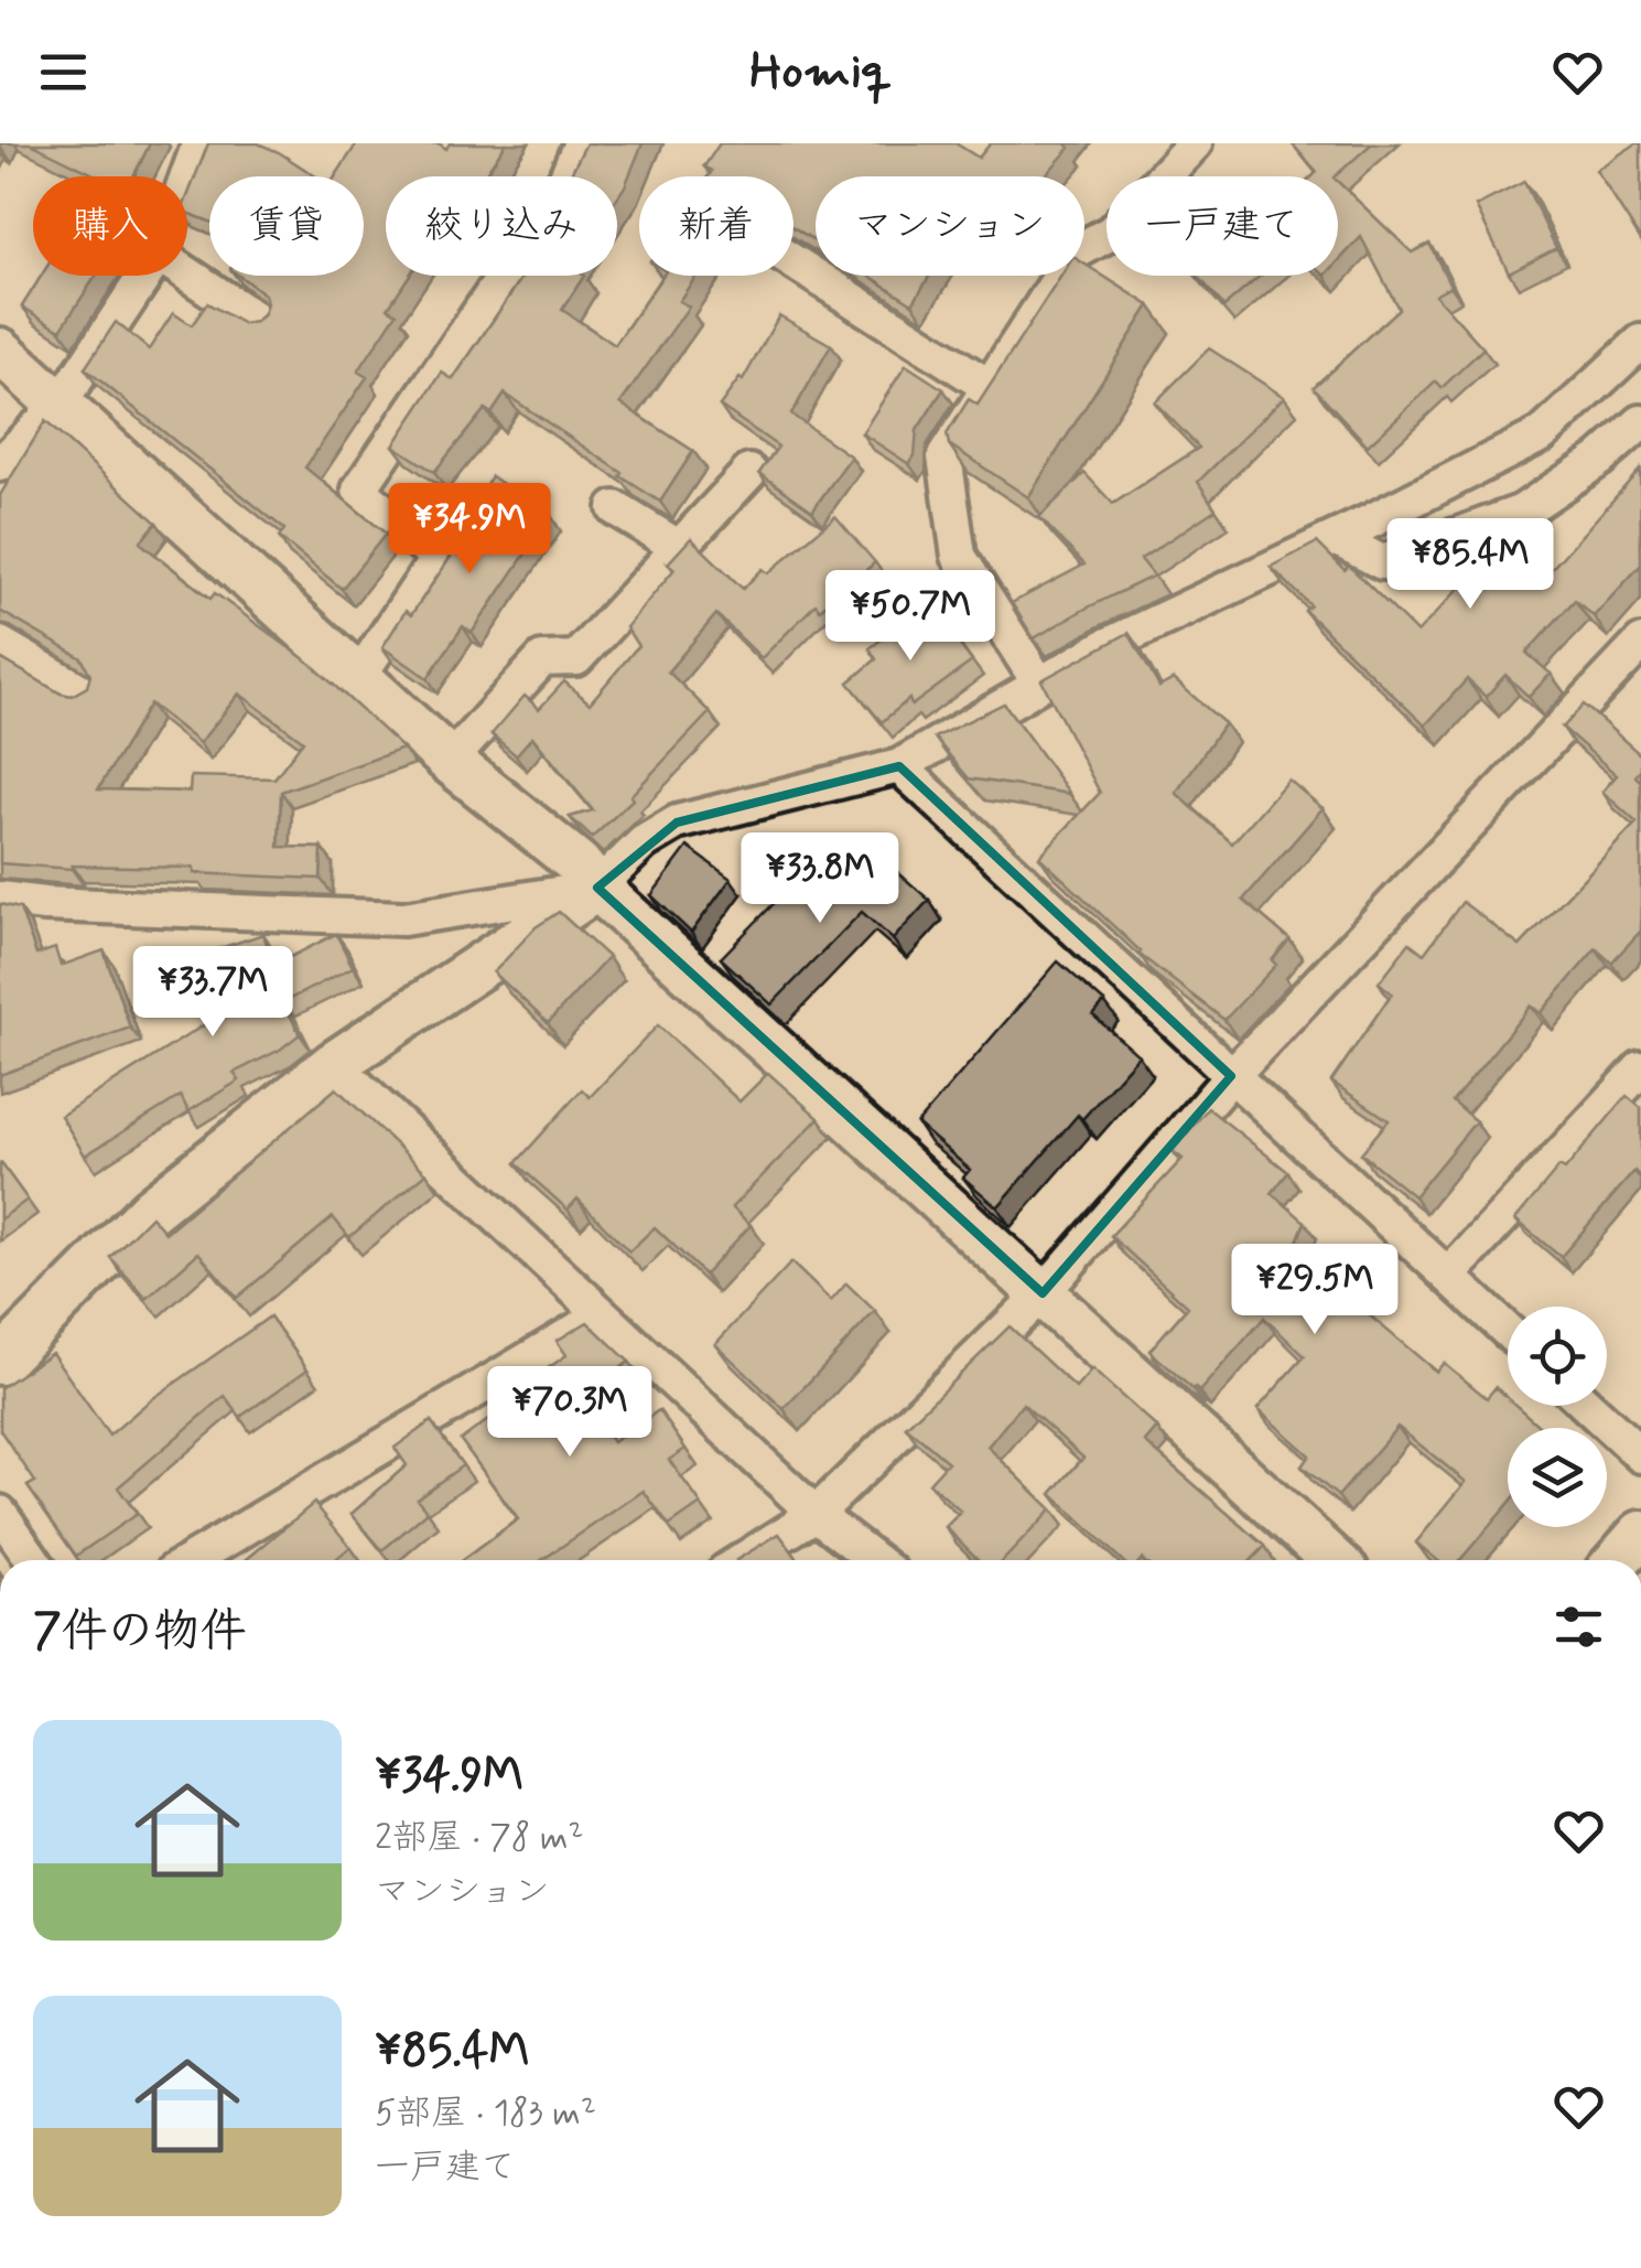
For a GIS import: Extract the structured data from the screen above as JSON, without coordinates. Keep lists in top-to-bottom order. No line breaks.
{"page":{"header":"Homiq","chip":["購入","賃貸","絞り込み","新着","マンション","一戸建て"],"price":["¥34.9M","¥85.4M","¥50.7M","¥33.8M","¥33.7M","¥29.5M","¥70.3M"],"heading":"7件の物件","list":[{"name":"¥34.9M","note":"2部屋 · 78 m² · マンション"},{"name":"¥85.4M","note":"5部屋 · 183 m² · 一戸建て"}]}}
